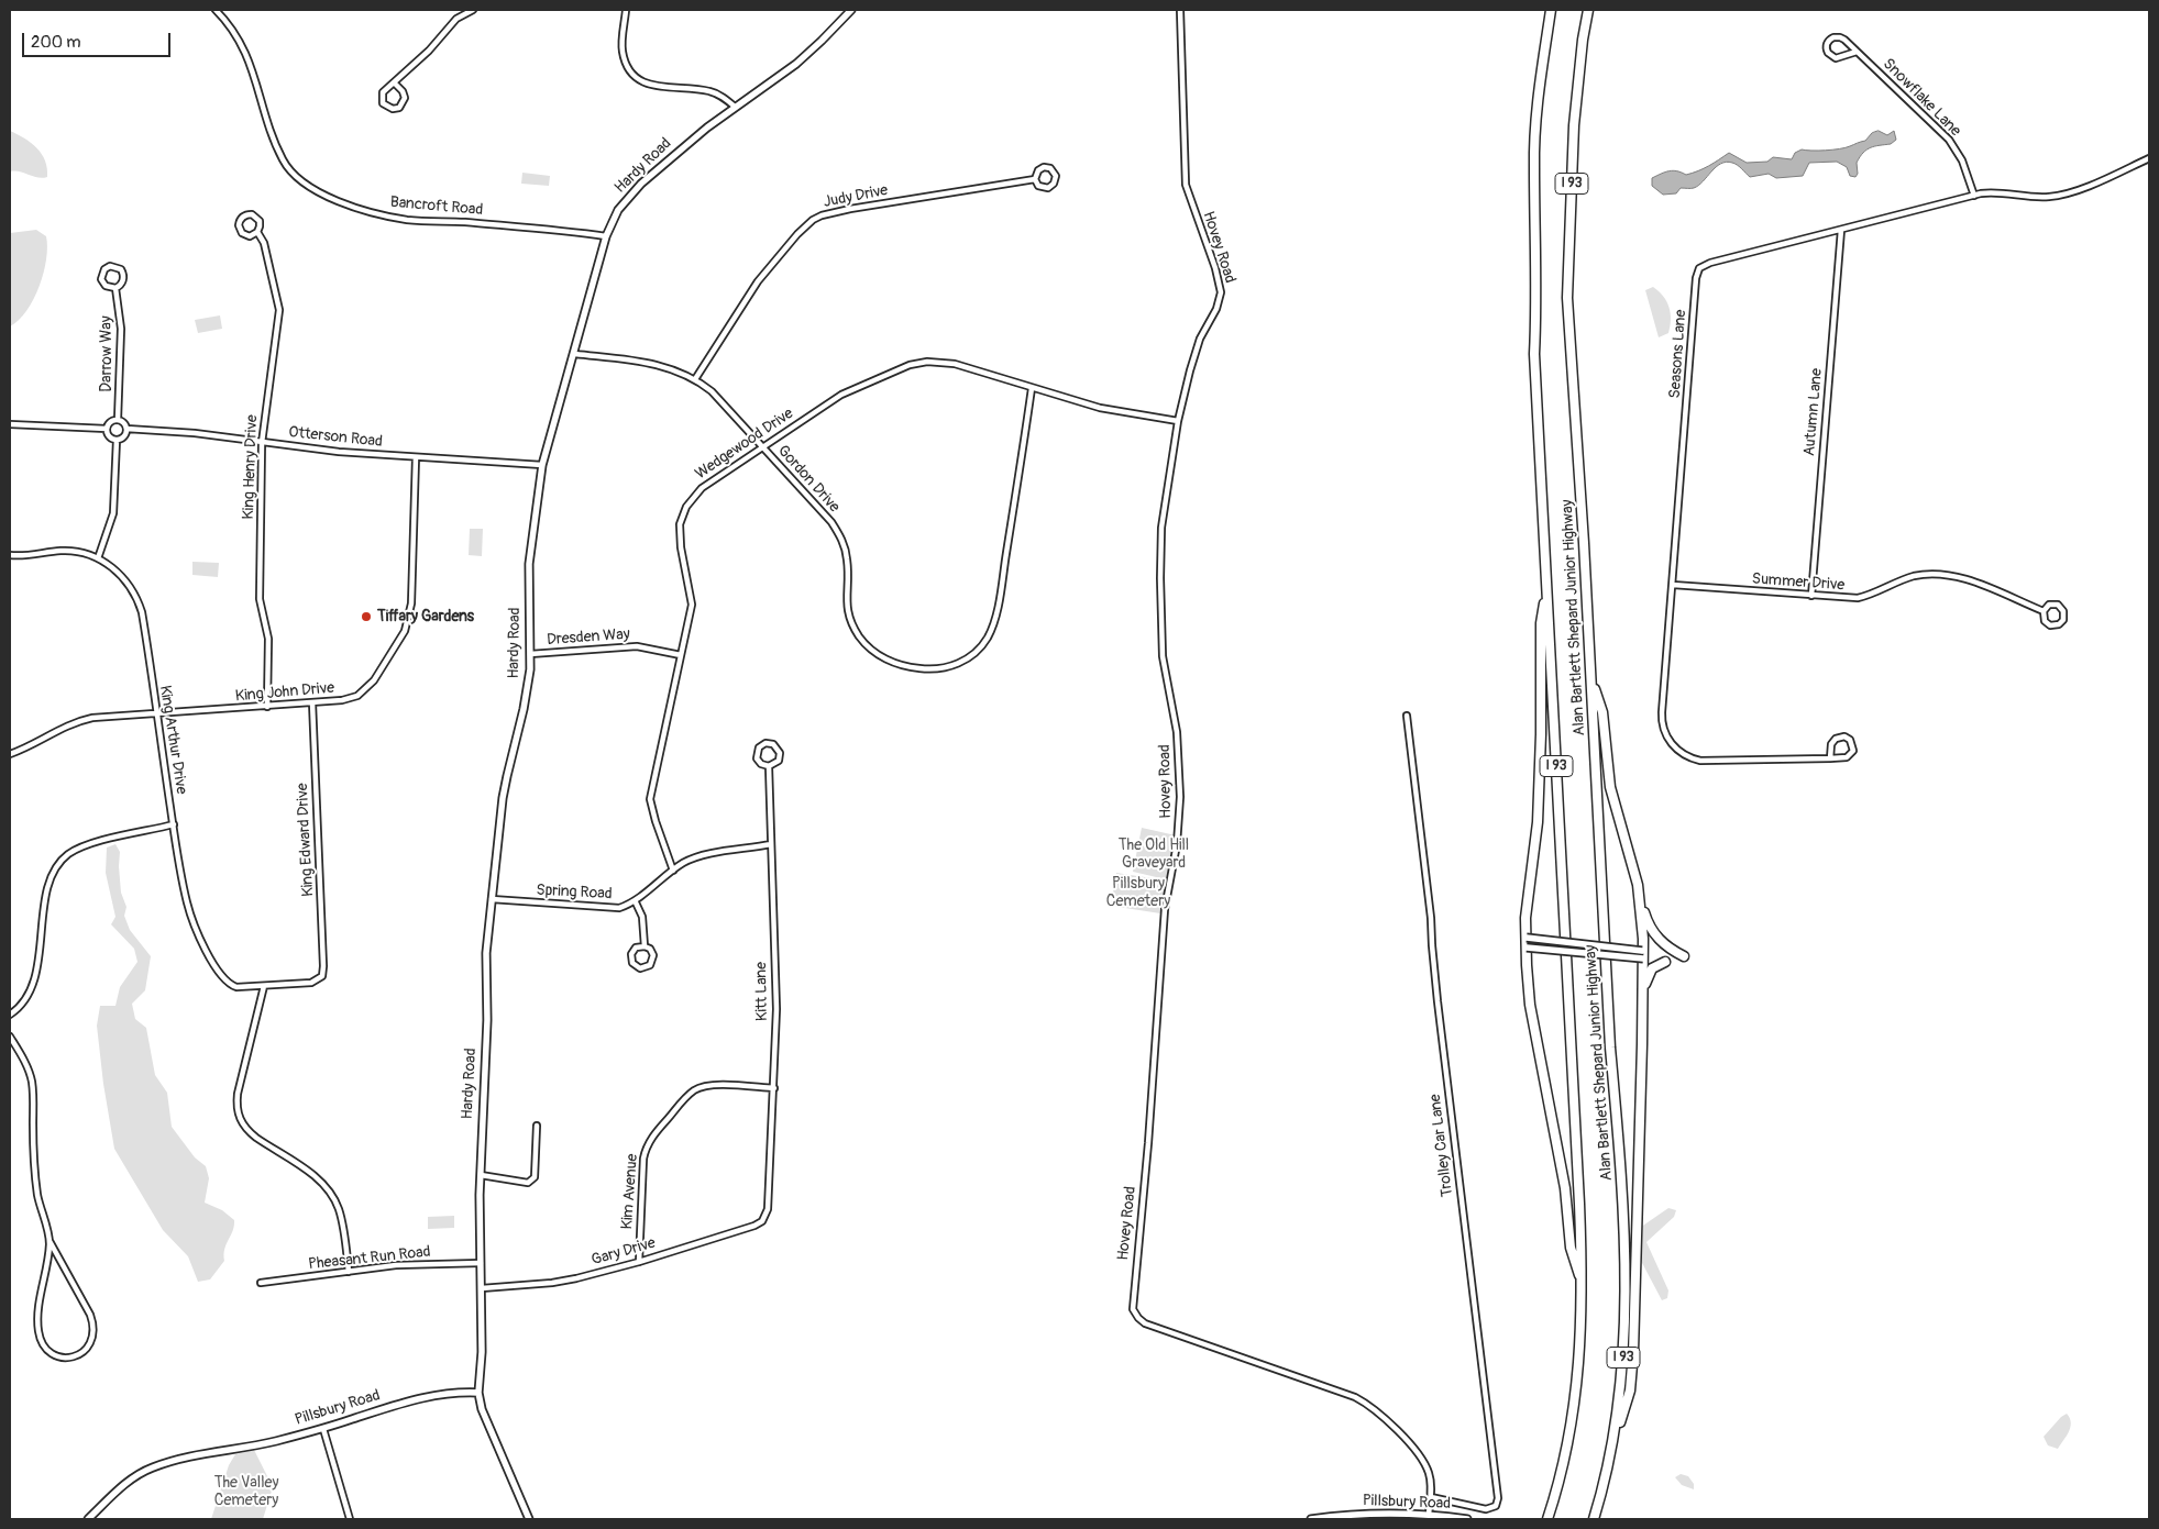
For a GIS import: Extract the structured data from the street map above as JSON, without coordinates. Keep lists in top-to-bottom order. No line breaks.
{"streets":{"highway":["I 93","Alan Bartlett Shepard Junior Highway"],"street":["Snowflake Lane","Hardy Road","Judy Drive","Bancroft Road","Hovey Road","Darrow Way","Seasons Lane","Autumn Lane","Otterson Road","Wedgewood Drive","King Henry Drive","Gordon Drive","Summer Drive","Dresden Way","King John Drive","King Arthur Drive","King Edward Drive","Spring Road","Kitt Lane","Trolley Car Lane","Kim Avenue","Gary Drive","Pheasant Run Road","Pillsbury Road"]},"crossings":[["Snowflake Lane","Seasons Lane"],["Hardy Road","Bancroft Road"],["Hardy Road","Otterson Road"],["Hardy Road","Gordon Drive"],["Hardy Road","Dresden Way"],["Hardy Road","Spring Road"],["Hardy Road","Gary Drive"],["Hardy Road","Pheasant Run Road"],["Hardy Road","Pillsbury Road"],["Judy Drive","Gordon Drive"],["Hovey Road","Wedgewood Drive"],["Hovey Road","Trolley Car Lane"],["Hovey Road","Pillsbury Road"],["Darrow Way","Otterson Road"],["Seasons Lane","Autumn Lane"],["Seasons Lane","Summer Drive"],["Autumn Lane","Summer Drive"],["Otterson Road","King Henry Drive"],["Otterson Road","King John Drive"],["Wedgewood Drive","Gordon Drive"],["Wedgewood Drive","Dresden Way"],["Wedgewood Drive","Spring Road"],["King Henry Drive","King John Drive"],["King John Drive","King Arthur Drive"],["King John Drive","King Edward Drive"],["King Arthur Drive","King Edward Drive"],["Spring Road","Kitt Lane"],["Kitt Lane","Kim Avenue"],["Kitt Lane","Gary Drive"],["Kim Avenue","Gary Drive"]],"parks":["The Old Hill Graveyard","Pillsbury Cemetery","The Valley Cemetery"],"places":["Tiffary Gardens"],"scale_bar":"200 m"}
